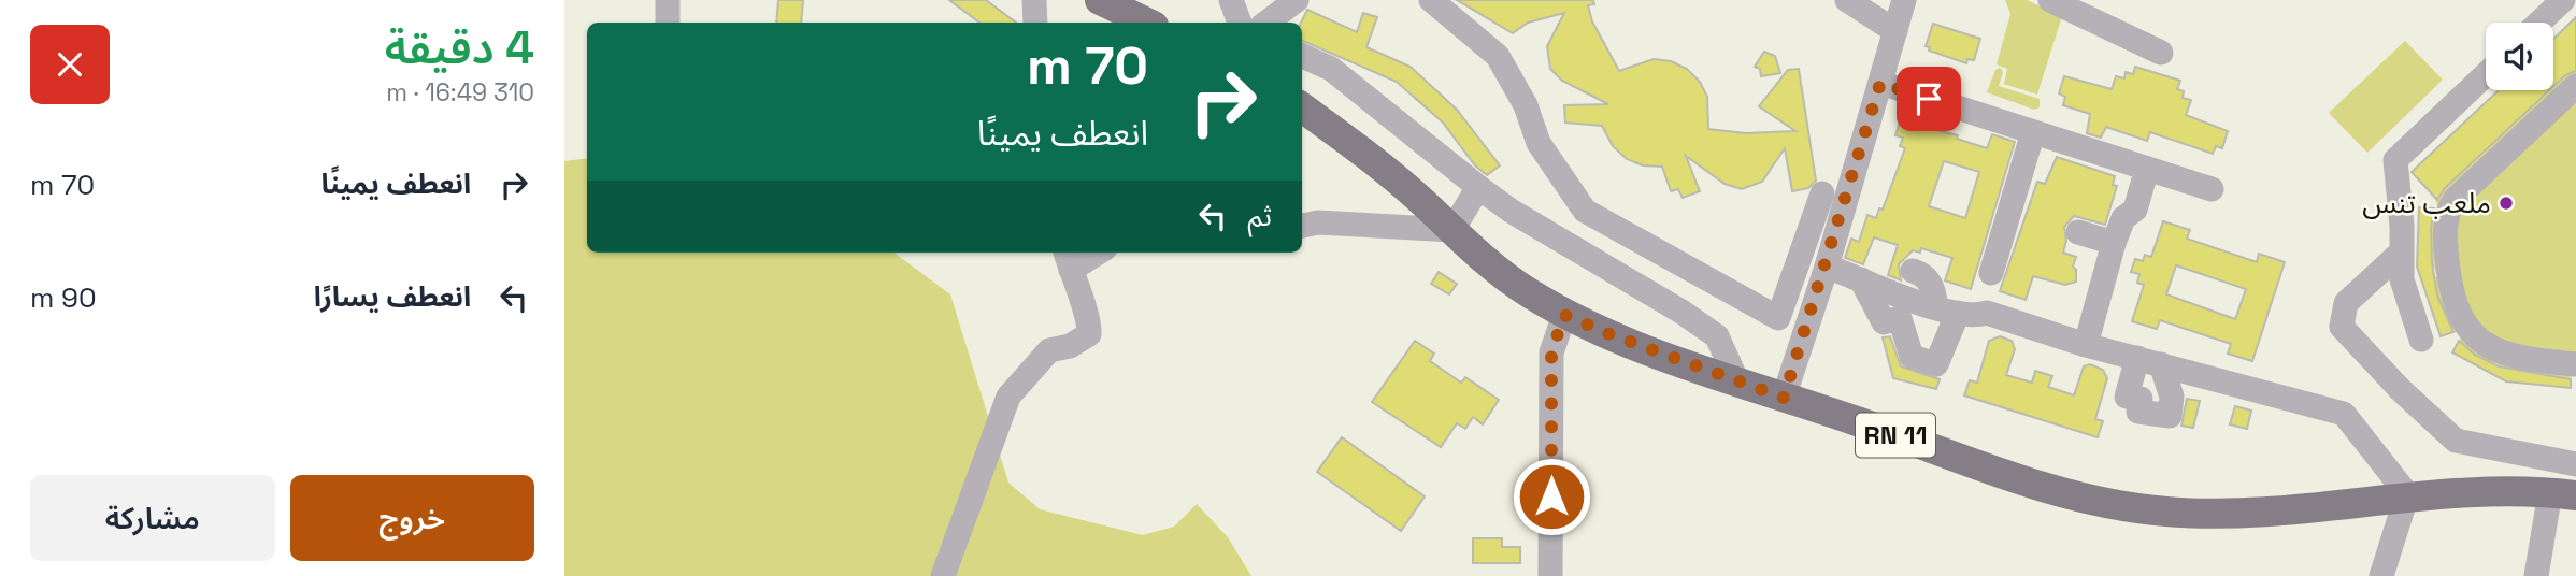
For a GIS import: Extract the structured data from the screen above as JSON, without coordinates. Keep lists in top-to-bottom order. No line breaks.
{"streets":{"main road":["RN 11"]},"places":["ملعب تنس"],"page":{"heading":["4 دقيقة","310 m · 16:49"],"turn":["70 m","انعطف يمينًا"],"list":[{"name":"انعطف يمينًا","value":"70 m"},{"name":"انعطف يسارًا","value":"90 m"}],"then":"ثم","buttons":["خروج","مشاركة"]}}
